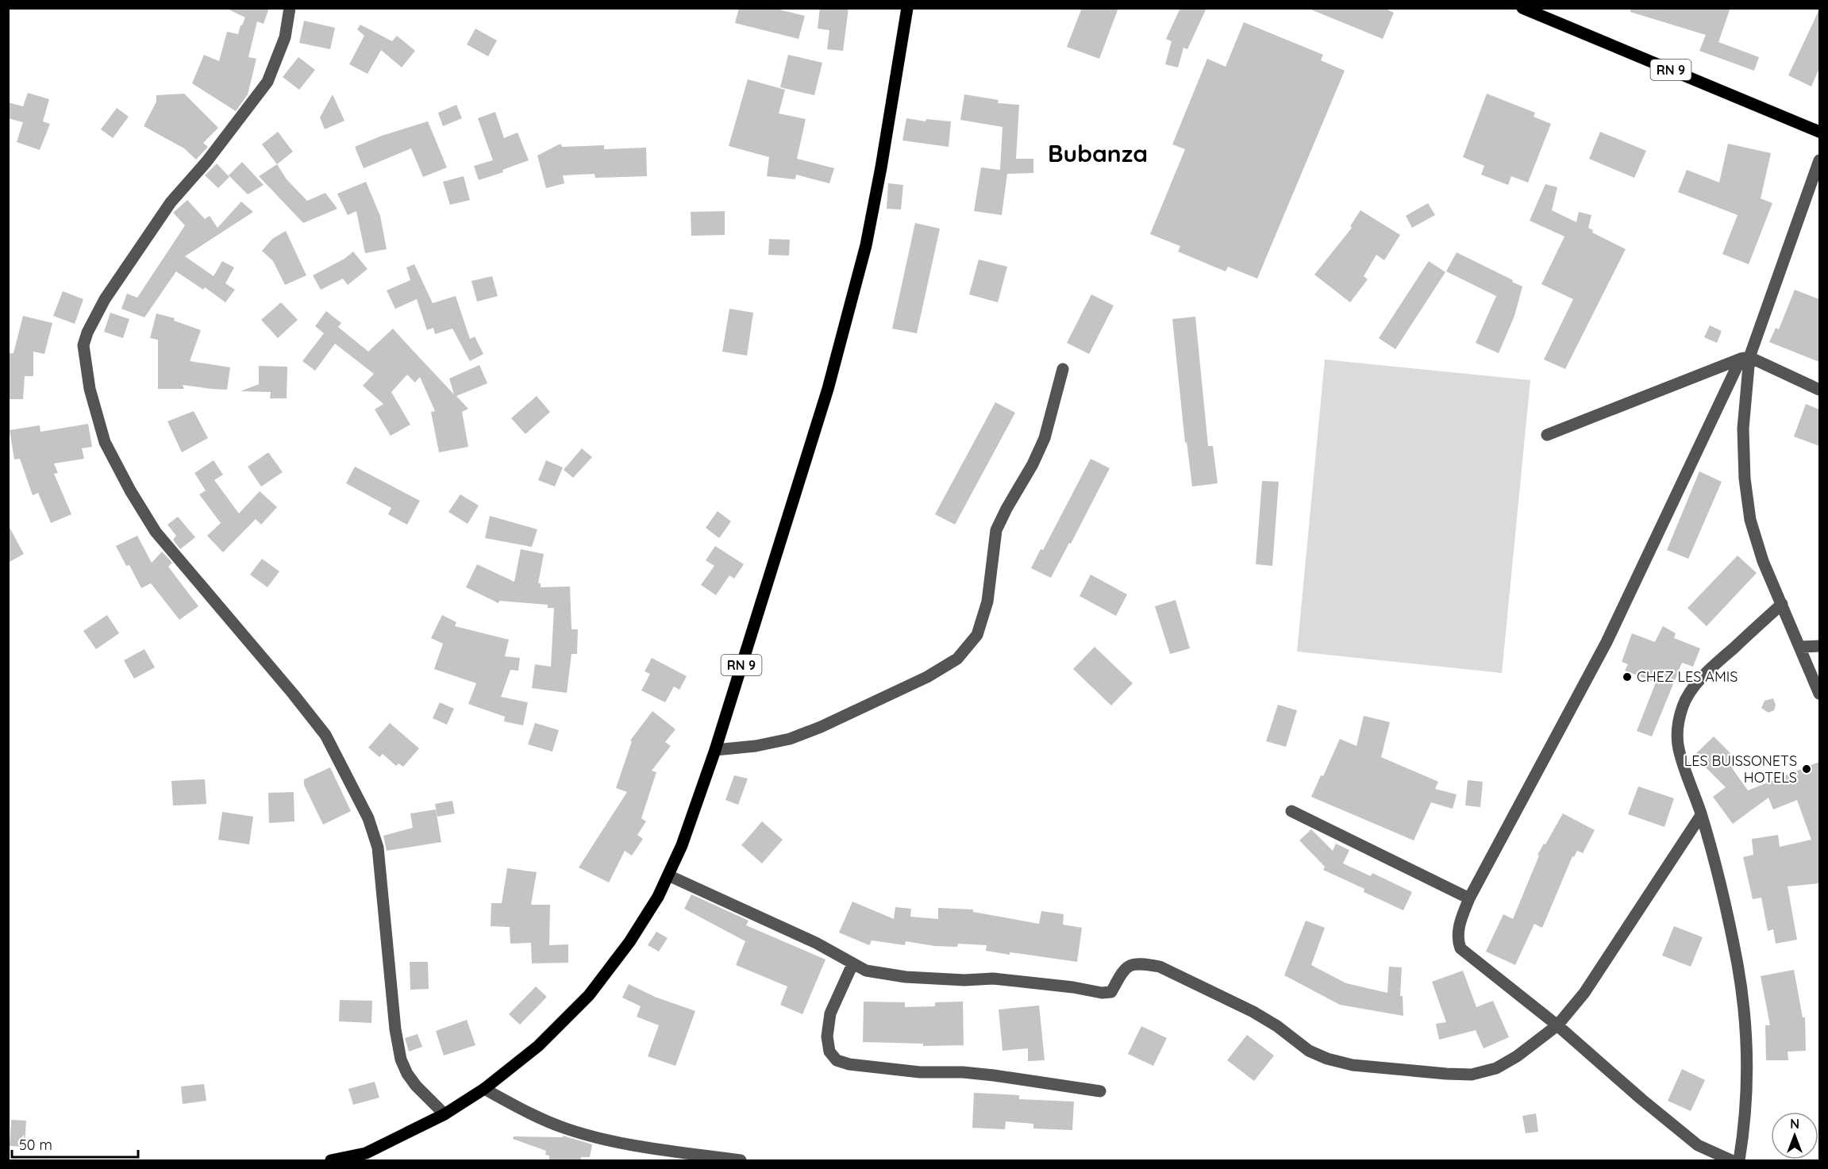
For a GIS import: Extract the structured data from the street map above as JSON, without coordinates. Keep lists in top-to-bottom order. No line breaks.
{"streets":{"main road":["RN 9"]},"districts":["Bubanza"],"places":["CHEZ LES AMIS","LES BUISSONETS HOTELS"],"scale_bar":"50 m","north":"top"}
